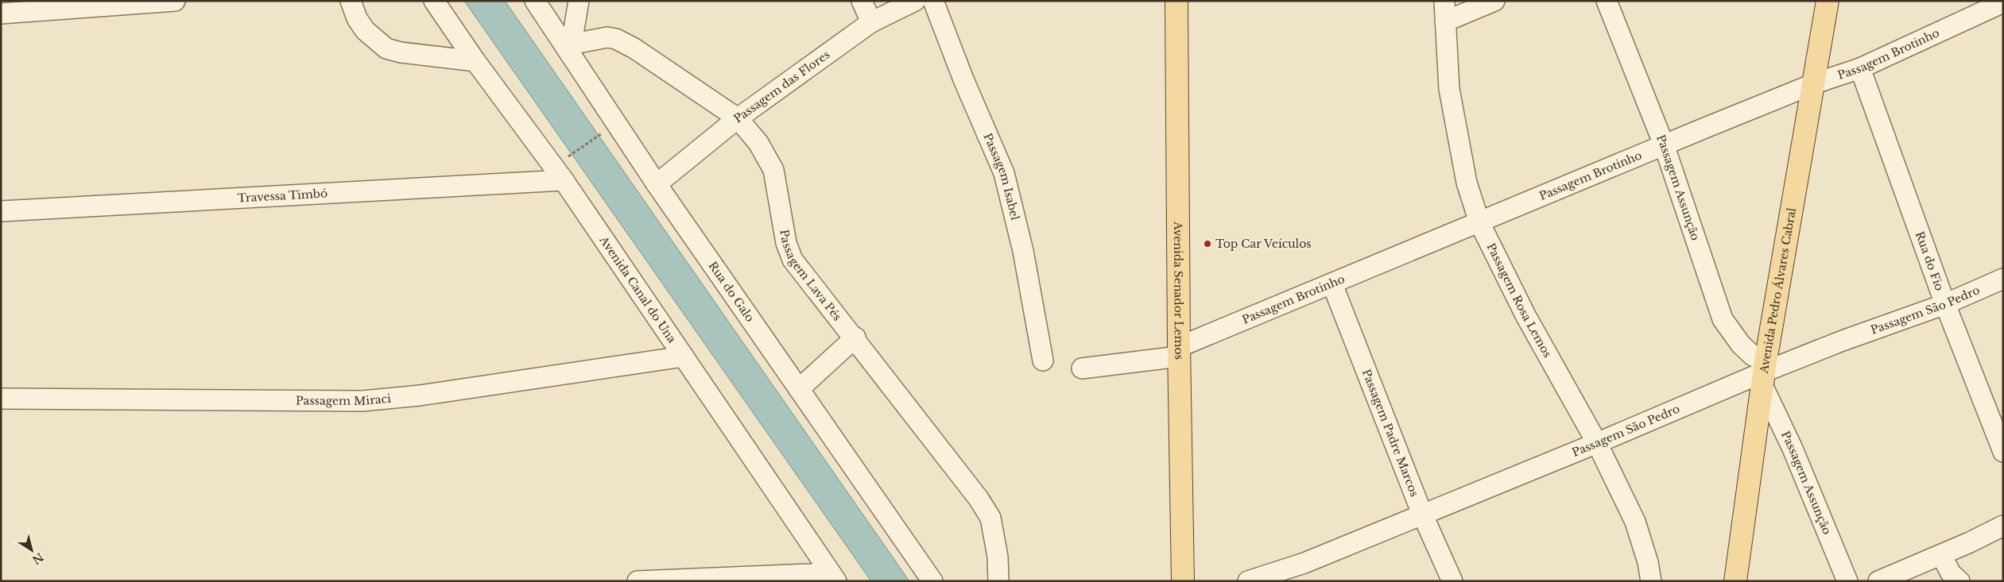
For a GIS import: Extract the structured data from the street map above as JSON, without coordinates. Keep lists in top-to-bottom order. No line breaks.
{"streets":{"main road":["Avenida Pedro Álvares Cabral","Avenida Senador Lemos"],"street":["Passagem Brotinho","Passagem das Flores","Passagem Isabel","Passagem Assunção","Travessa Timbó","Rua do Fio","Passagem Lava Pés","Avenida Canal do Una","Rua do Galo","Passagem Rosa Lemos","Passagem São Pedro","Passagem Miraci","Passagem Padre Marcos"]},"crossings":[["Passagem Brotinho","Passagem Assunção"],["Passagem Brotinho","Rua do Fio"],["Passagem Brotinho","Avenida Pedro Álvares Cabral"],["Passagem Brotinho","Avenida Senador Lemos"],["Passagem Brotinho","Passagem Rosa Lemos"],["Passagem Brotinho","Passagem Padre Marcos"],["Passagem das Flores","Passagem Lava Pés"],["Passagem das Flores","Rua do Galo"],["Passagem Assunção","Avenida Pedro Álvares Cabral"],["Passagem Assunção","Passagem São Pedro"],["Travessa Timbó","Avenida Canal do Una"],["Rua do Fio","Passagem São Pedro"],["Passagem Lava Pés","Rua do Galo"],["Avenida Canal do Una","Passagem Miraci"],["Avenida Pedro Álvares Cabral","Passagem São Pedro"],["Passagem Rosa Lemos","Passagem São Pedro"],["Passagem São Pedro","Passagem Padre Marcos"]],"places":["Top Car Veículos"],"north":"bottom right"}
